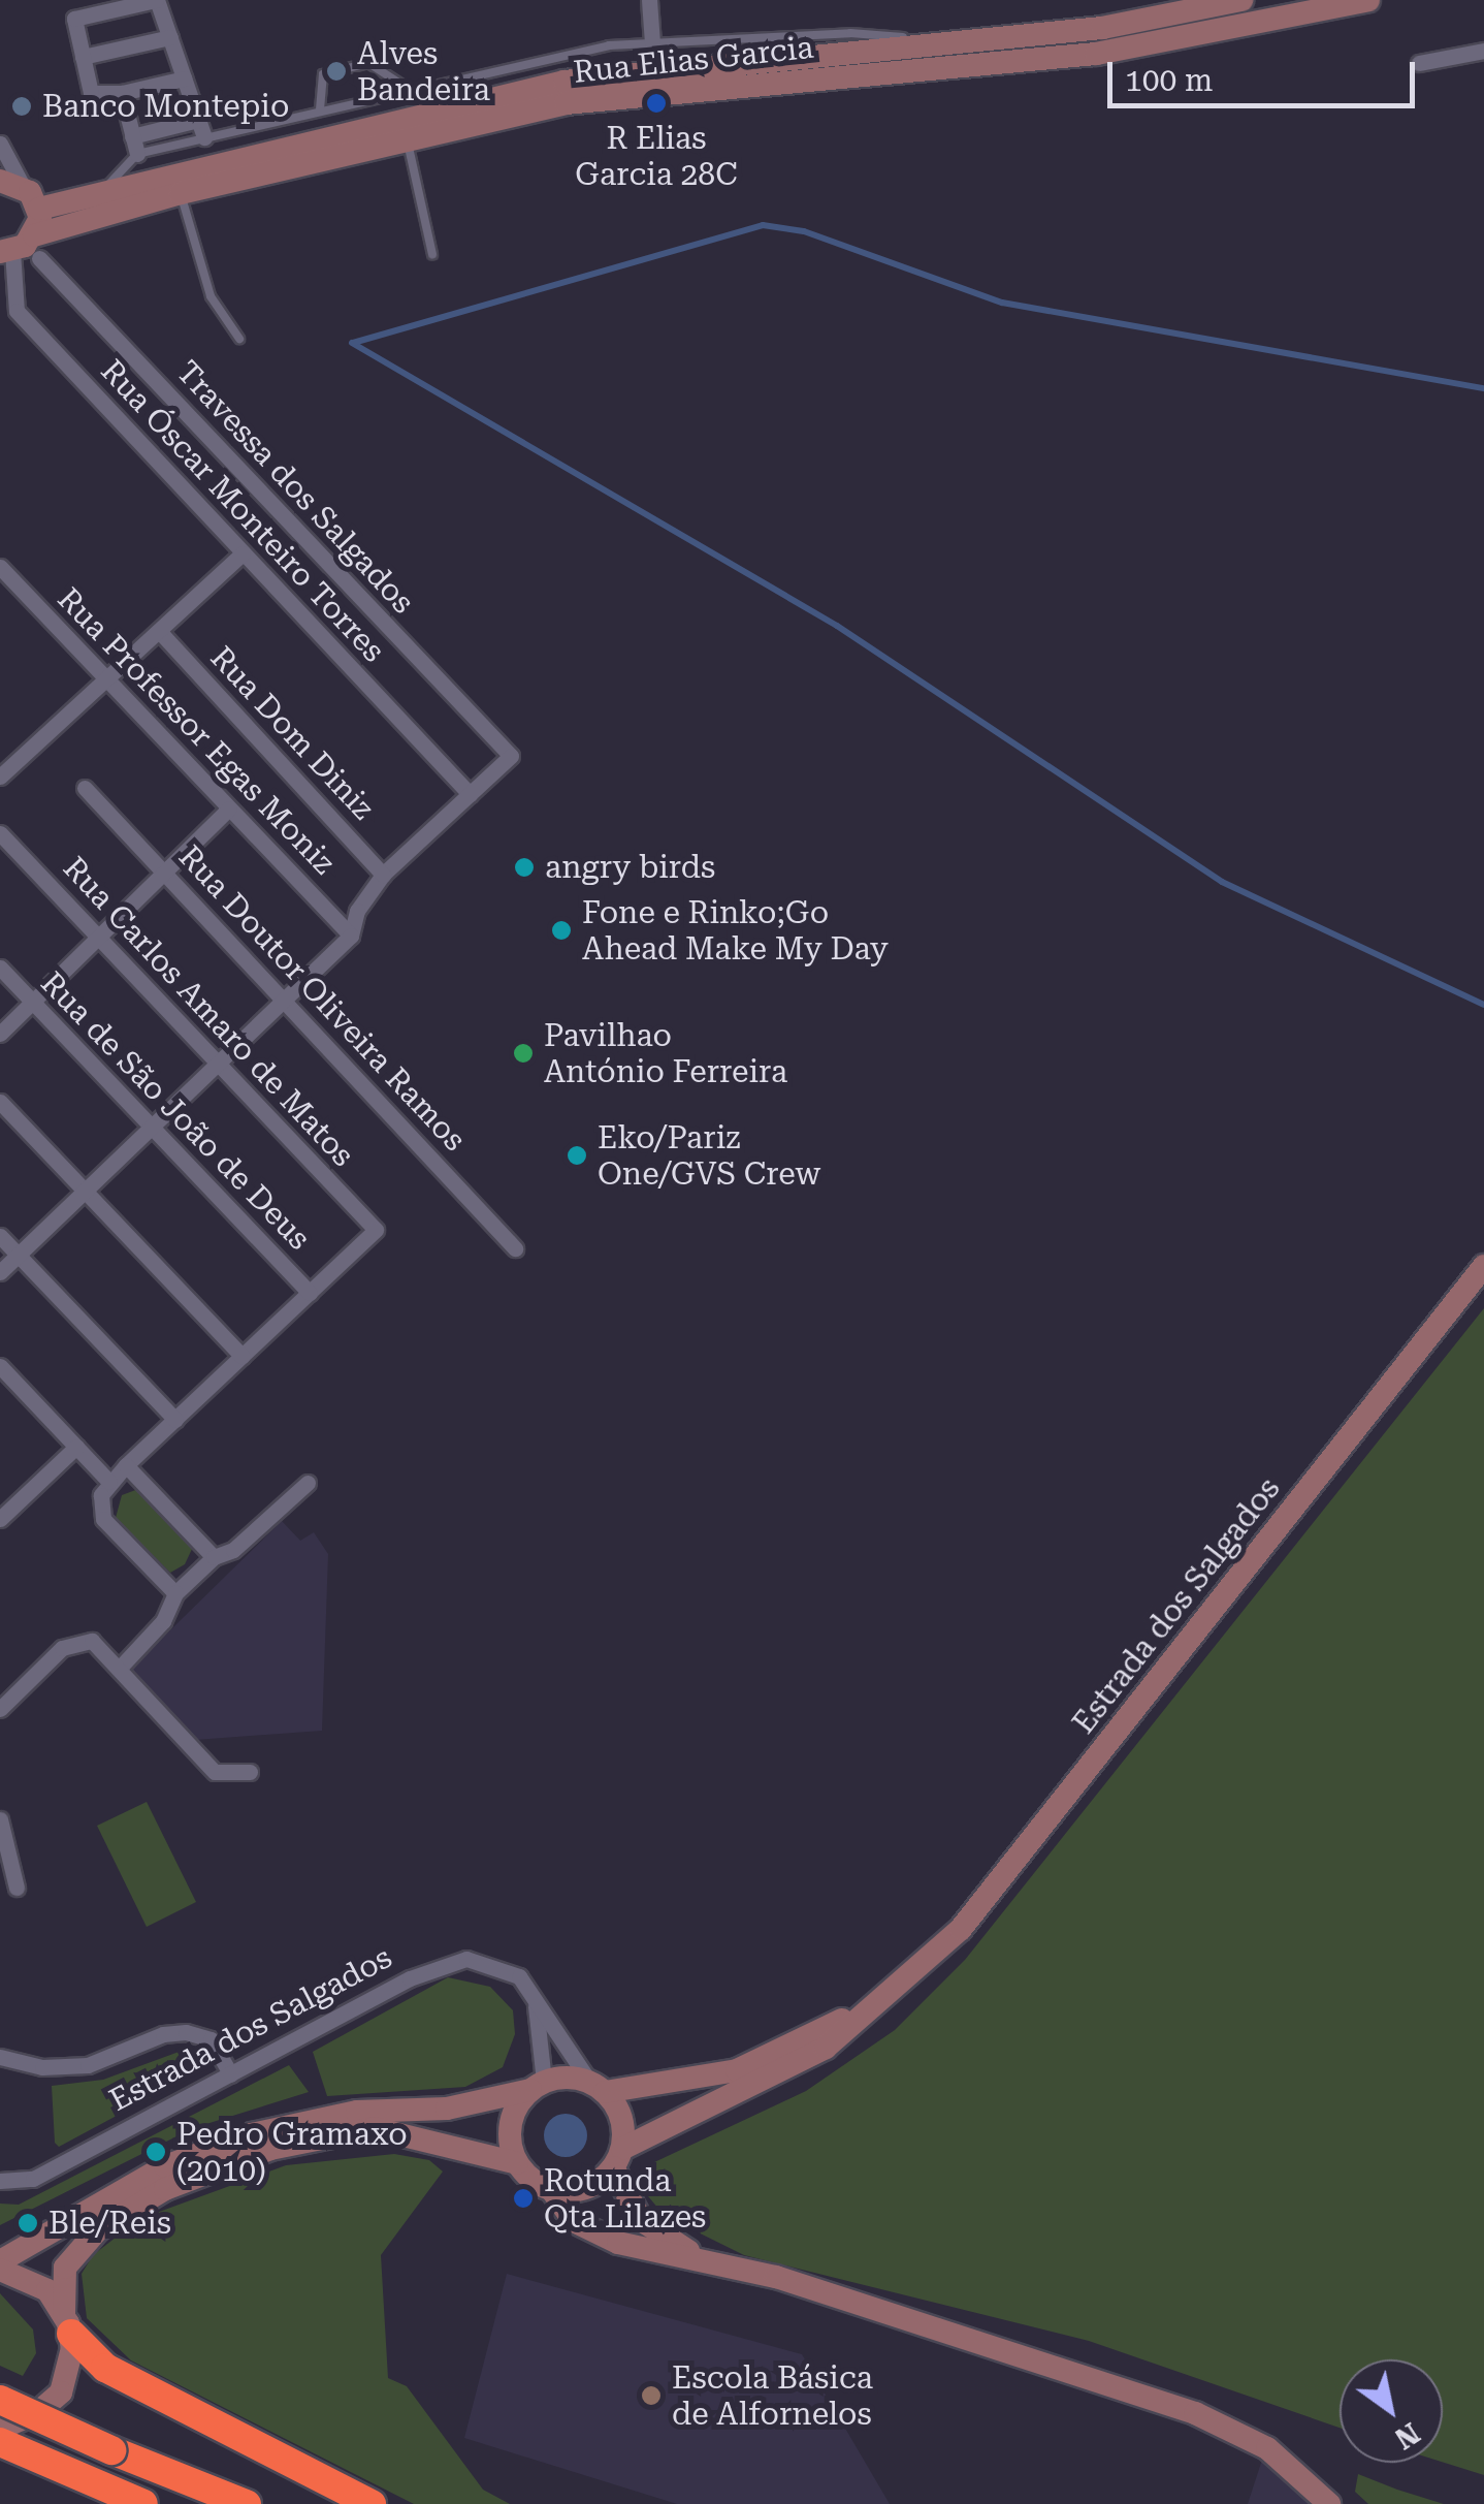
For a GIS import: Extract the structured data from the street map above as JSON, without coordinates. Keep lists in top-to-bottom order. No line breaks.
{"streets":{"main road":["Rua Elias Garcia","Estrada dos Salgados"],"street":["Travessa dos Salgados","Rua Óscar Monteiro Torres","Rua Professor Egas Moniz","Rua Dom Diniz","Rua Doutor Oliveira Ramos","Rua Carlos Amaro de Matos","Rua de São João de Deus"]},"crossings":[["Rua Elias Garcia","Travessa dos Salgados"],["Rua Elias Garcia","Rua Óscar Monteiro Torres"],["Travessa dos Salgados","Rua Óscar Monteiro Torres"],["Rua Carlos Amaro de Matos","Rua de São João de Deus"]],"places":["Alves Bandeira","R Elias Garcia 28C","Banco Montepio","angry birds","Fone e Rinko;Go Ahead Make My Day","Pavilhao António Ferreira","Eko/Pariz One/GVS Crew","Pedro Gramaxo (2010)","Rotunda Qta Lilazes","Ble/Reis","Escola Básica de Alfornelos"],"scale_bar":"100 m","north":"bottom right"}
